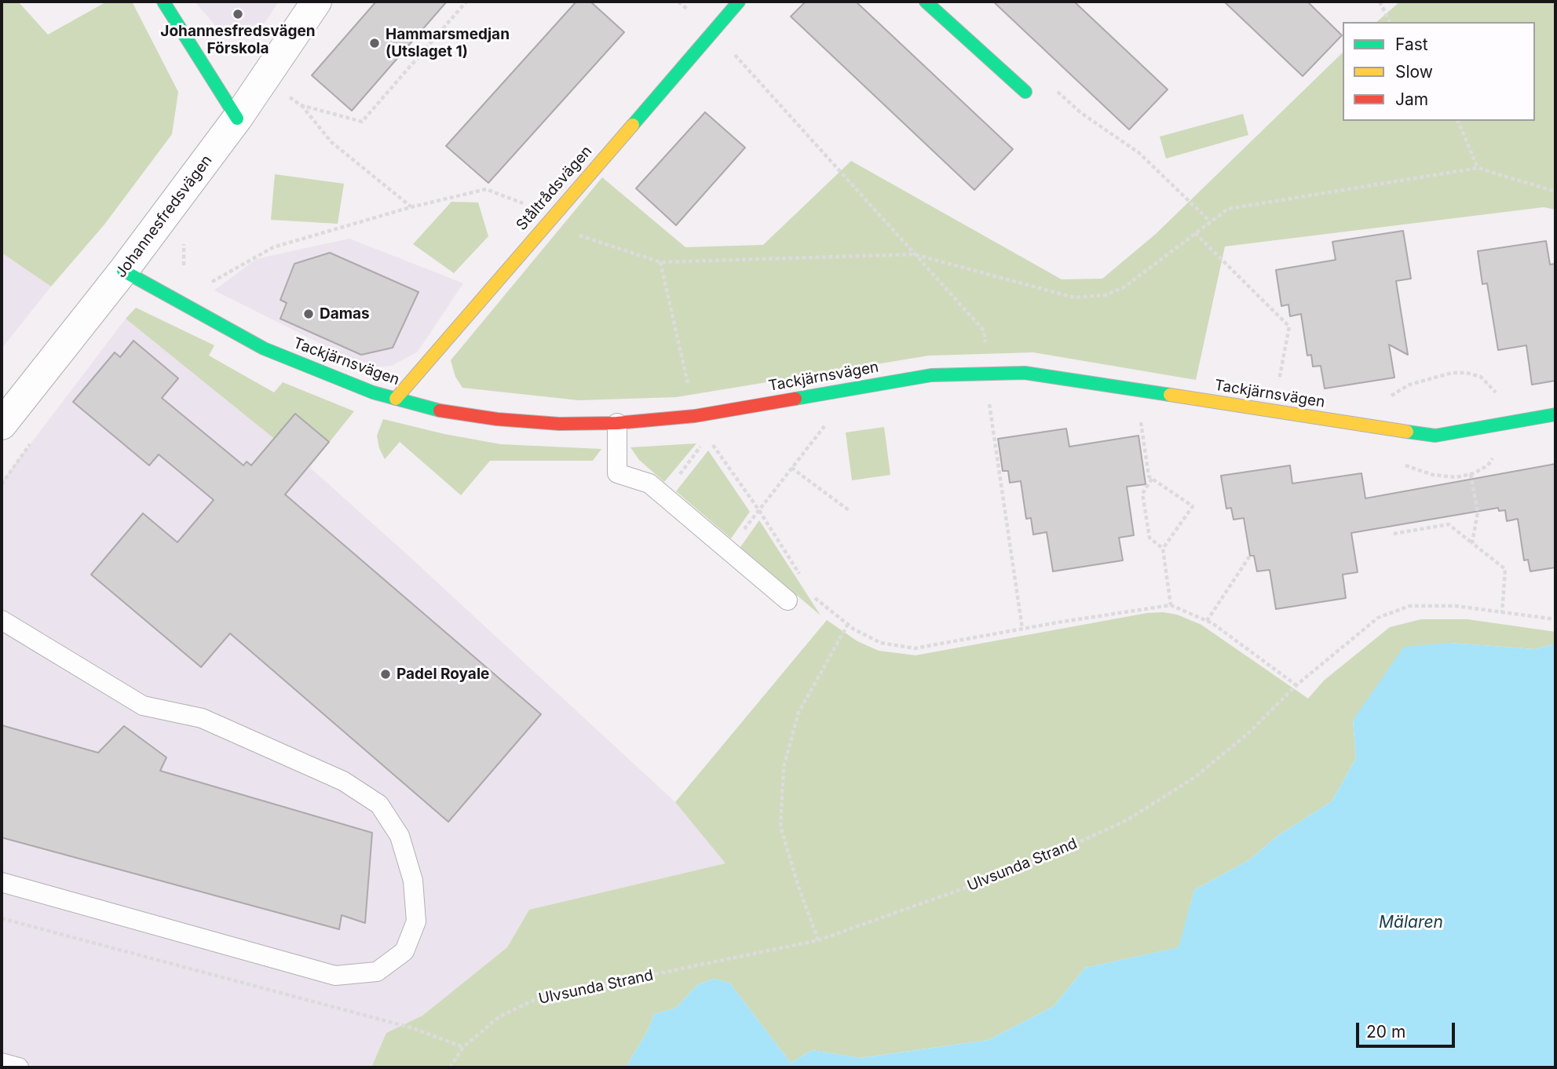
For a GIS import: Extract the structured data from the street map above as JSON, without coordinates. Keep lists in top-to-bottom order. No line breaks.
{"streets":{"street":["Ståltrådsvägen","Johannesfredsvägen","Tackjärnsvägen"],"path":["Ulvsunda Strand"]},"crossings":[["Ståltrådsvägen","Tackjärnsvägen"],["Johannesfredsvägen","Tackjärnsvägen"]],"water":["Mälaren"],"places":["Johannesfredsvägen Förskola","Hammarsmedjan (Utslaget 1)","Damas","Padel Royale"],"legend":["Fast","Slow","Jam"],"scale_bar":"20 m"}
